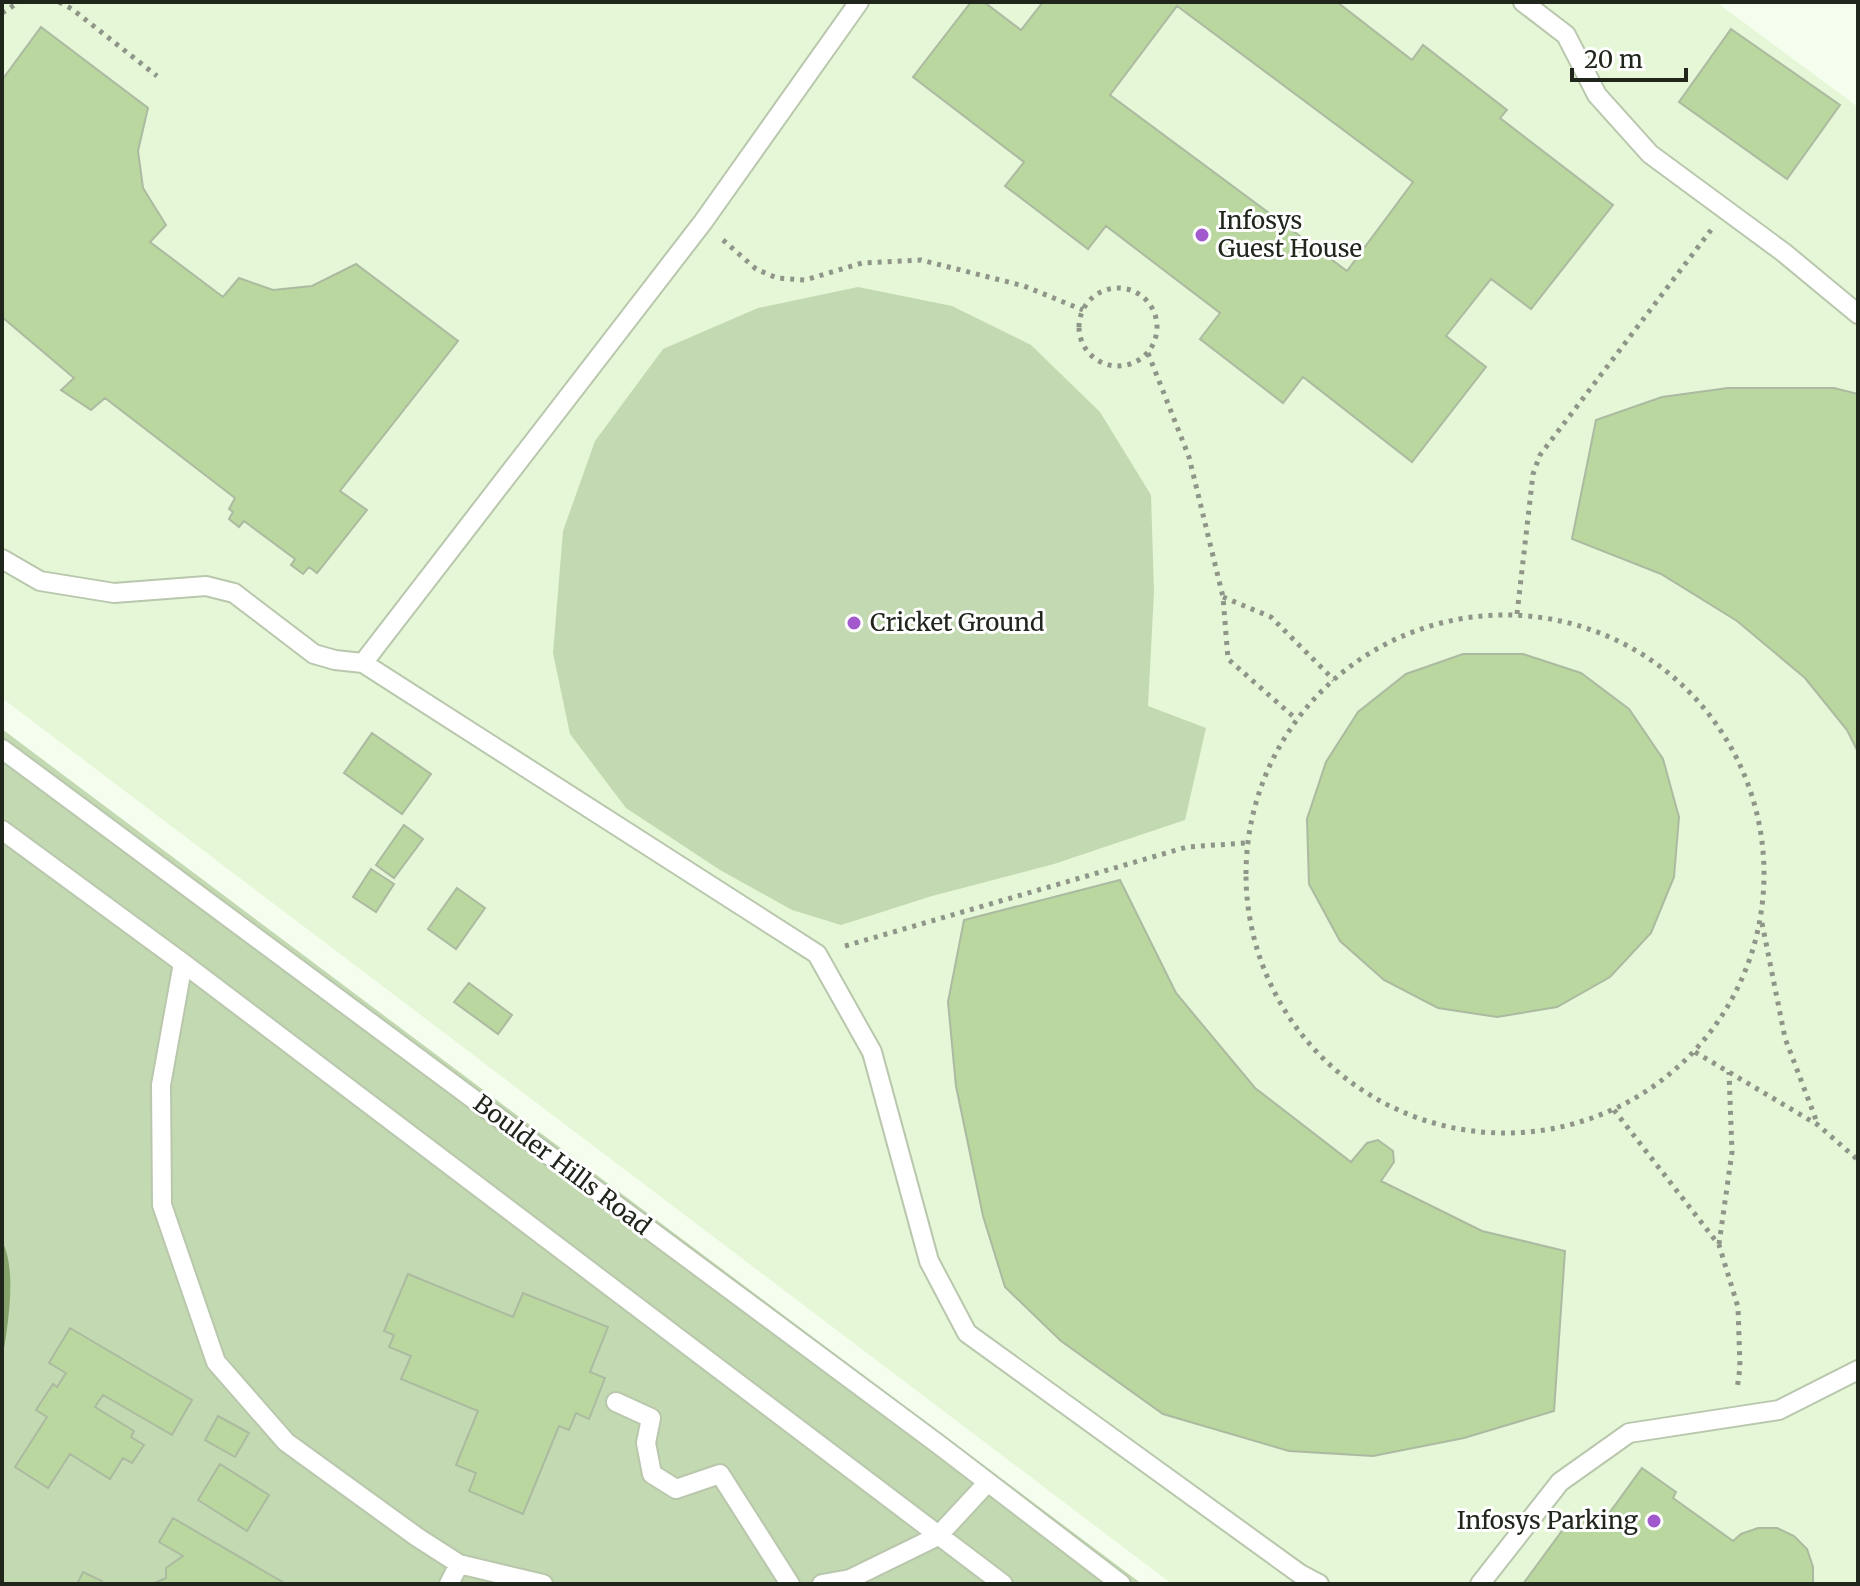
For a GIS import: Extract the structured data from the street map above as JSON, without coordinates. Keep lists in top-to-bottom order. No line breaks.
{"streets":{"lane":["Boulder Hills Road"]},"places":["Infosys Guest House","Cricket Ground","Infosys Parking"],"scale_bar":"20 m"}
